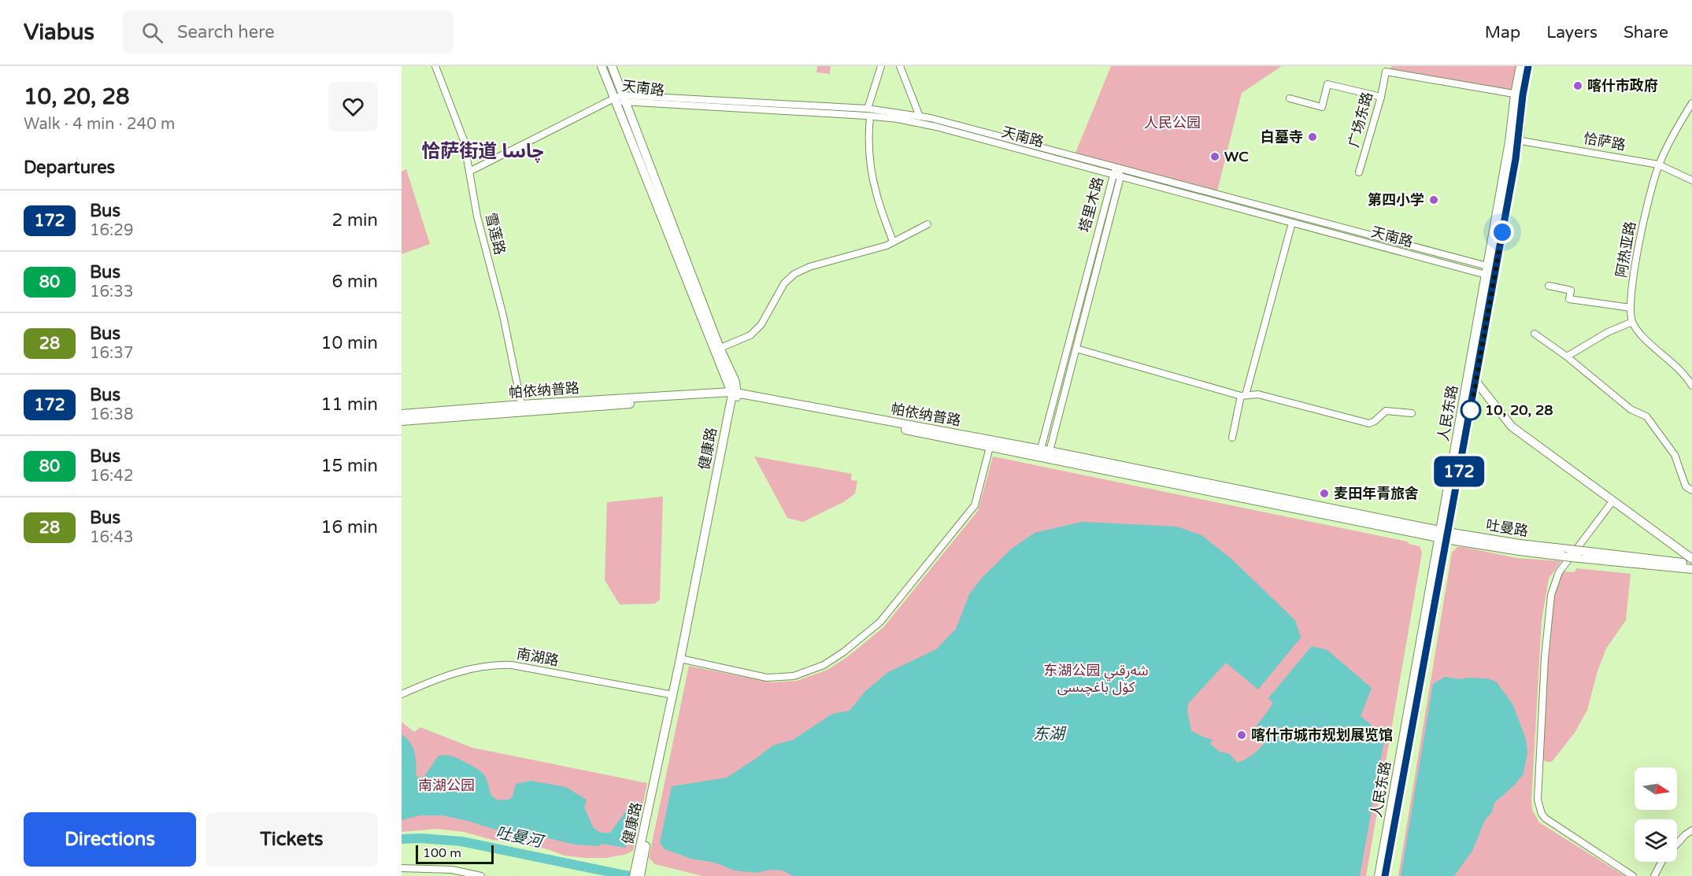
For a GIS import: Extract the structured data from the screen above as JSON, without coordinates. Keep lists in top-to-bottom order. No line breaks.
{"streets":{"main road":["帕依纳普路","人民东路","健康路","吐曼路"],"street":["天南路","广场东路","恰萨路","塔里木路","雪莲路","阿热亚路","南湖路"]},"crossings":[["天南路","塔里木路"],["天南路","人民东路"],["天南路","健康路"],["广场东路","人民东路"],["恰萨路","阿热亚路"],["恰萨路","人民东路"],["塔里木路","帕依纳普路"],["雪莲路","帕依纳普路"],["帕依纳普路","人民东路"],["帕依纳普路","健康路"],["帕依纳普路","吐曼路"],["人民东路","吐曼路"],["健康路","南湖路"]],"districts":["恰萨街道 چاسا"],"water":["东湖","吐曼河"],"parks":["人民公园","东湖公园 شەرقىي كۆل باغچىسى","南湖公园"],"places":["喀什市政府","白墓寺","WC","第四小学","10, 20, 28","麦田年青旅舍","喀什市城市规划展览馆"],"lines":["bus line 172"],"scale_bar":"100 m","north":"right","page":{"header":"Viabus","search":"Search here","nav":["Map","Layers","Share"],"heading":[["10, 20, 28","Walk · 4 min · 240 m"],"Departures"],"on_map":"172","list":[{"mark":"172","name":"Bus","note":"16:29","value":"2 min"},{"mark":"80","name":"Bus","note":"16:33","value":"6 min"},{"mark":"28","name":"Bus","note":"16:37","value":"10 min"},{"mark":"172","name":"Bus","note":"16:38","value":"11 min"},{"mark":"80","name":"Bus","note":"16:42","value":"15 min"},{"mark":"28","name":"Bus","note":"16:43","value":"16 min"}],"buttons":["Directions","Tickets"],"scale":"100 m"}}
